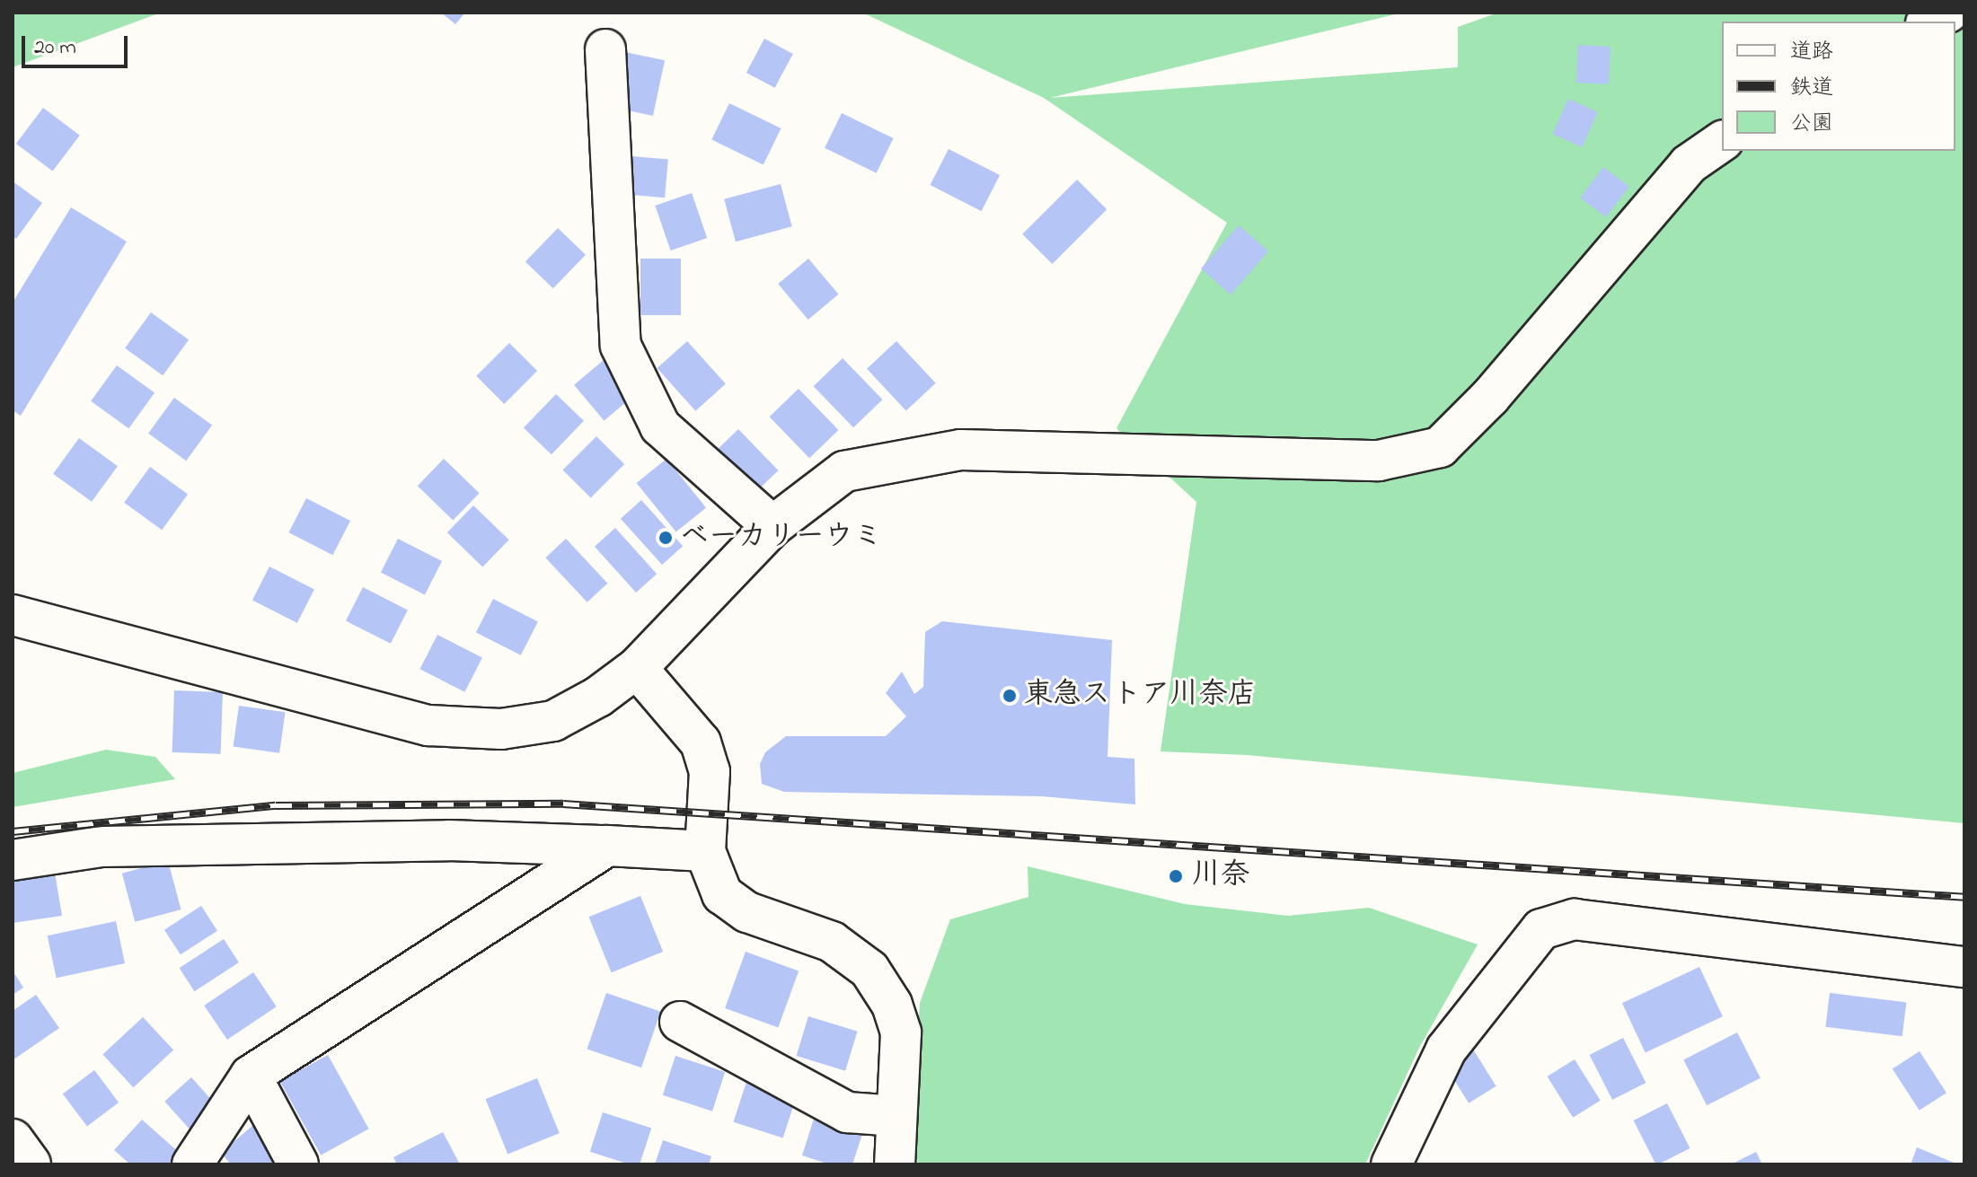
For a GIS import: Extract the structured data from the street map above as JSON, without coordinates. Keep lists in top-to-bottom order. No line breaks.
{"places":["ベーカリーウミ","東急ストア川奈店","川奈"],"legend":["道路","鉄道","公園"],"scale_bar":"20 m"}
